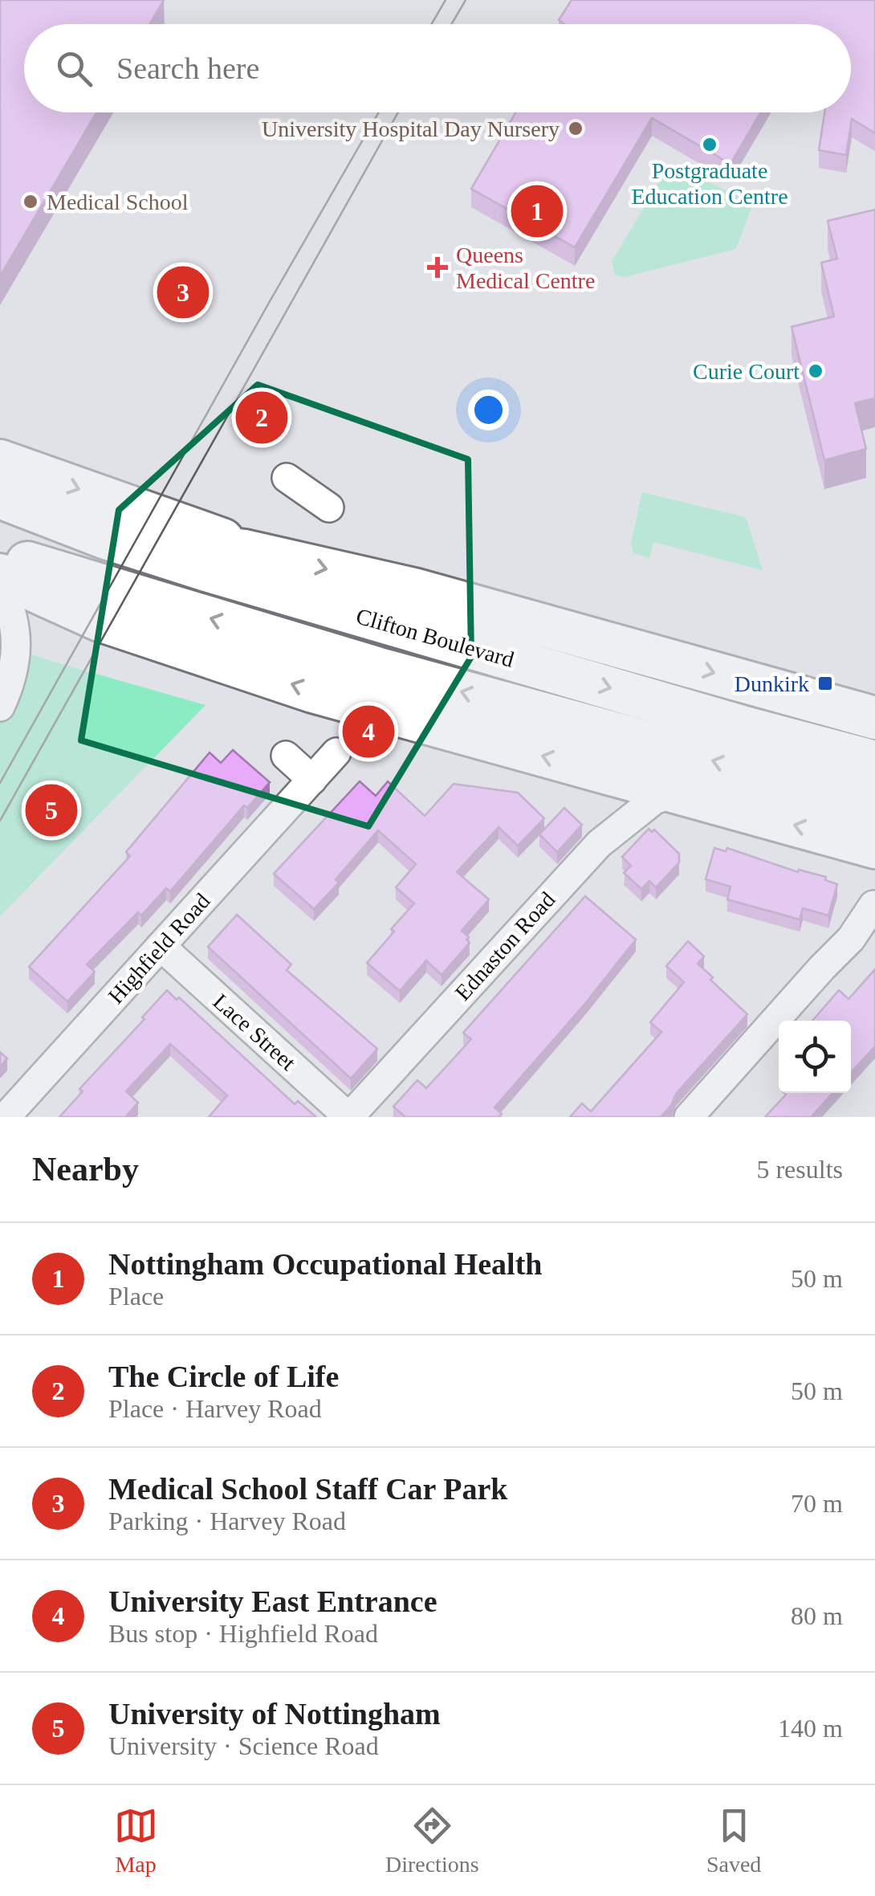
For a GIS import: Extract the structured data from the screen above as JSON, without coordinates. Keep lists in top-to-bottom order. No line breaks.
{"streets":{"highway":["Clifton Boulevard"],"street":["Ednaston Road","Highfield Road","Lace Street"]},"crossings":[["Ednaston Road","Lace Street"],["Highfield Road","Lace Street"]],"places":{"other":["University Hospital Day Nursery","Postgraduate Education Centre","Medical School","Curie Court"],"health":["Queens Medical Centre"],"transit":["Dunkirk"]},"page":{"search":"Search here","pins":["1","3","2","4","5"],"heading":["Nearby","5 results"],"list":[{"mark":"1","name":"Nottingham Occupational Health","note":"Place","value":"50 m"},{"mark":"2","name":"The Circle of Life","note":"Place · Harvey Road","value":"50 m"},{"mark":"3","name":"Medical School Staff Car Park","note":"Parking · Harvey Road","value":"70 m"},{"mark":"4","name":"University East Entrance","note":"Bus stop · Highfield Road","value":"80 m"},{"mark":"5","name":"University of Nottingham","note":"University · Science Road","value":"140 m"}],"nav":["Map","Directions","Saved"]}}
